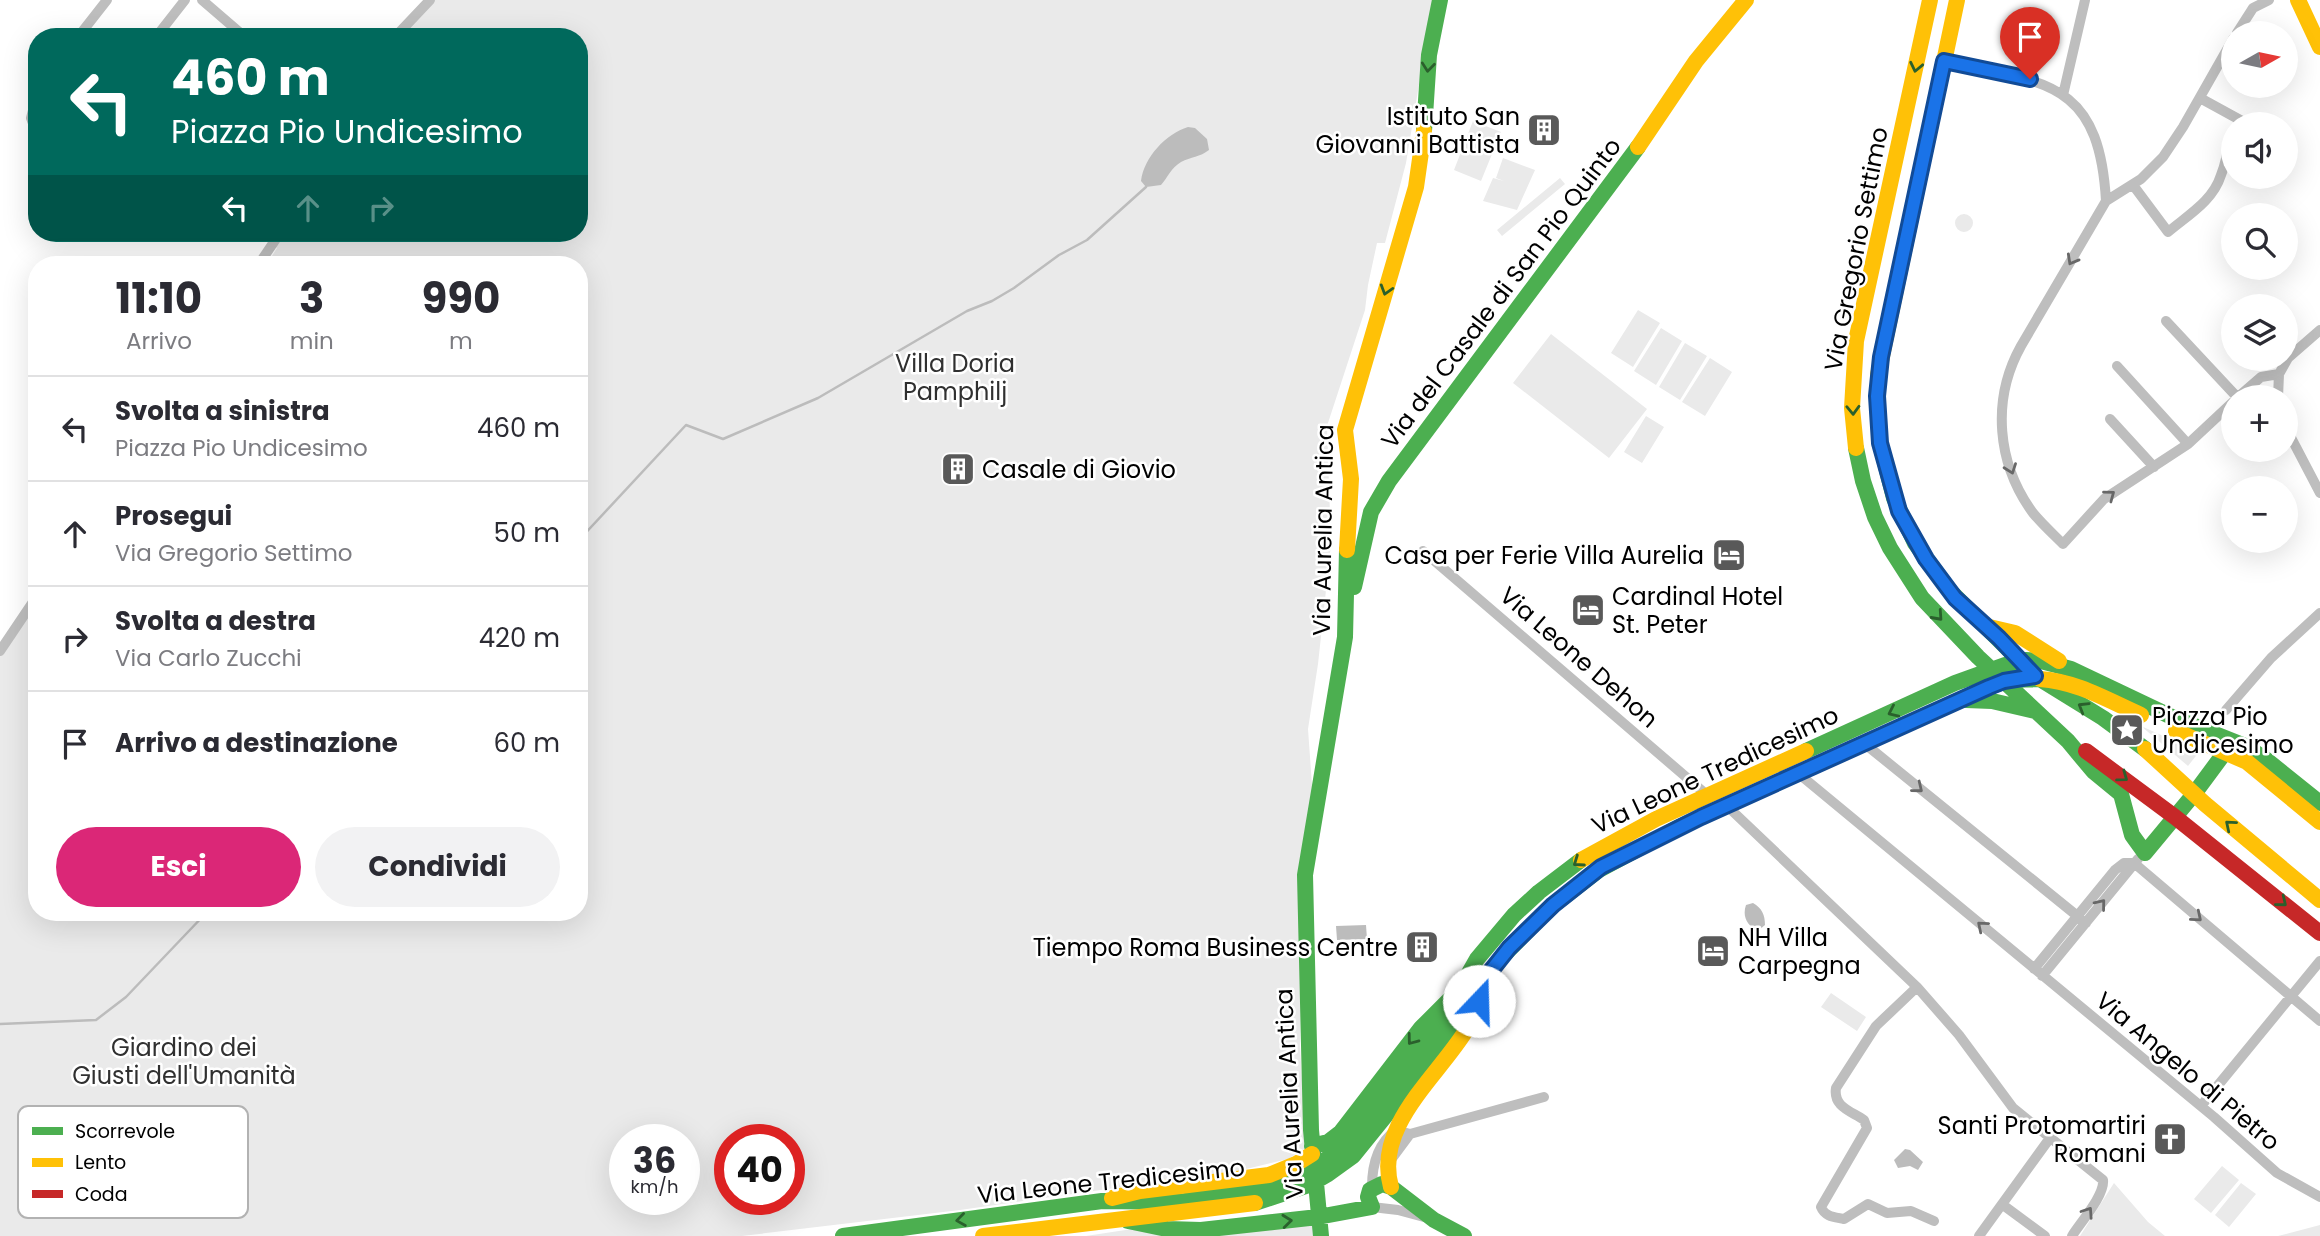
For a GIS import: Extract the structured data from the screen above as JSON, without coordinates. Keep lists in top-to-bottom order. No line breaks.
{"streets":{"main road":["Via Gregorio Settimo","Via del Casale di San Pio Quinto","Via Aurelia Antica","Via Leone Tredicesimo"],"street":["Via Leone Dehon","Via Angelo di Pietro"]},"crossings":[["Via del Casale di San Pio Quinto","Via Aurelia Antica"],["Via Leone Dehon","Via Leone Tredicesimo"],["Via Leone Tredicesimo","Via Angelo di Pietro"]],"one_way":["Via Aurelia Antica"],"parks":["Villa Doria Pamphilj","Giardino dei Giusti dell'Umanità"],"places":{"building":["Istituto San Giovanni Battista","Casale di Giovio","Tiempo Roma Business Centre"],"hotel":["Casa per Ferie Villa Aurelia","Cardinal Hotel St. Peter","NH Villa Carpegna"],"place":["Piazza Pio Undicesimo"],"church":["Santi Protomartiri Romani"]},"legend":["Scorrevole","Lento","Coda"],"north":"right","page":{"map_buttons":["+","−"],"turn":["460 m","Piazza Pio Undicesimo"],"eta":["11:10","Arrivo","3","min","990","m"],"list":[{"name":"Svolta a sinistra","note":"Piazza Pio Undicesimo","value":"460 m"},{"name":"Prosegui","note":"Via Gregorio Settimo","value":"50 m"},{"name":"Svolta a destra","note":"Via Carlo Zucchi","value":"420 m"},{"name":"Arrivo a destinazione","value":"60 m"}],"buttons":["Esci","Condividi"],"speed":"36 km/h","limit":"40"}}
